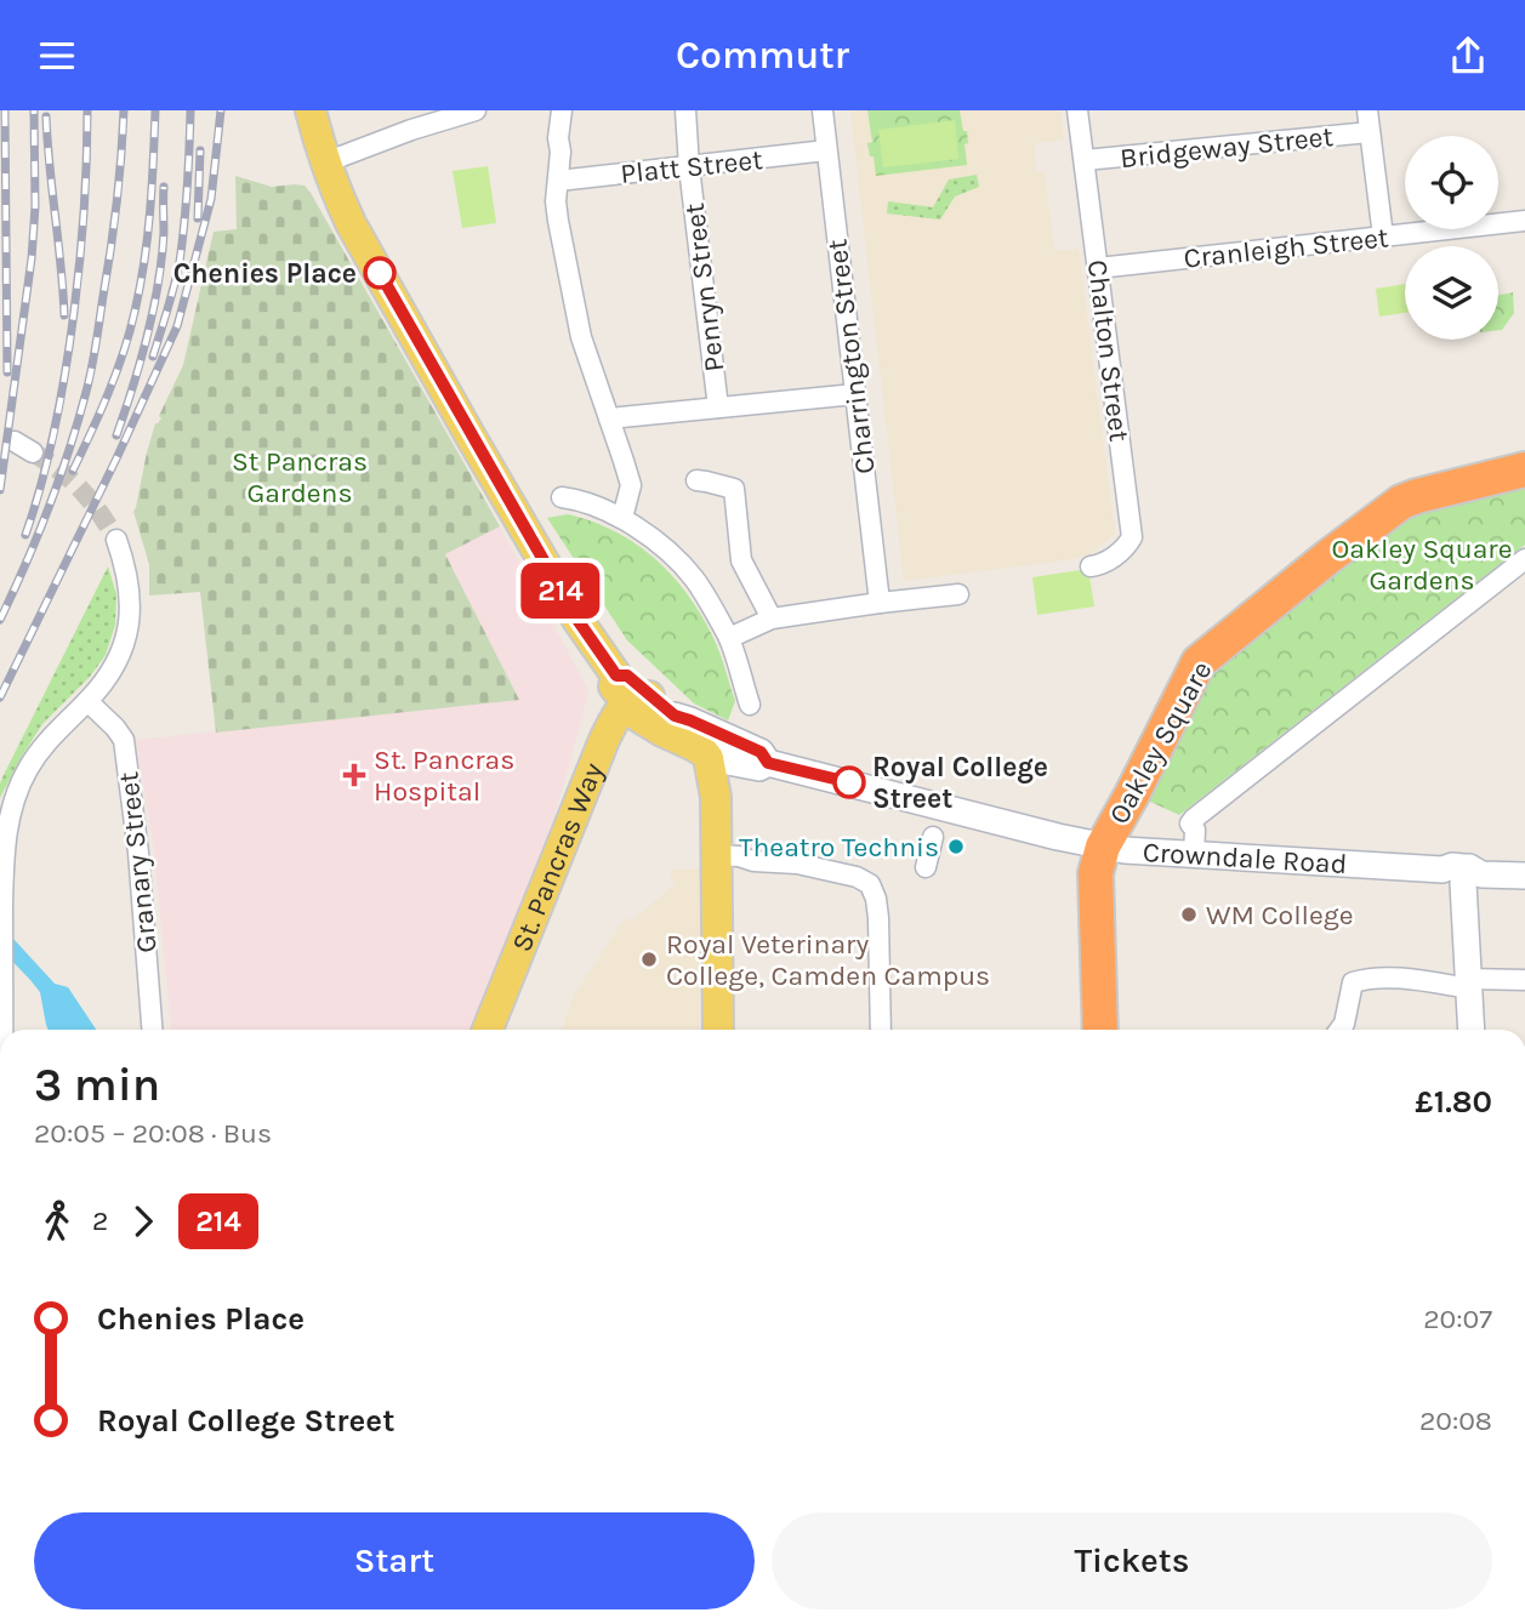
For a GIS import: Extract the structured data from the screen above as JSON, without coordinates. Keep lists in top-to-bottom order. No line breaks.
{"streets":{"highway":["Oakley Square"],"main road":["St. Pancras Way","Crowndale Road"],"street":["Bridgeway Street","Platt Street","Cranleigh Street","Penryn Street","Chalton Street","Charrington Street","Granary Street"]},"crossings":[["Bridgeway Street","Chalton Street"],["Platt Street","Penryn Street"],["Platt Street","Charrington Street"],["Cranleigh Street","Chalton Street"],["Oakley Square","Crowndale Road"],["St. Pancras Way","Crowndale Road"]],"parks":["St Pancras Gardens","Oakley Square Gardens"],"places":{"other":["Chenies Place","Royal College Street","Theatro Technis","WM College","Royal Veterinary College, Camden Campus"],"health":["St. Pancras Hospital"]},"lines":["bus line 214"],"page":{"header":"Commutr","on_map":"214","heading":["3 min","20:05 – 20:08 · Bus","£1.80"],"legs":["2","214"],"list":[{"name":"Chenies Place","value":"20:07"},{"name":"Royal College Street","value":"20:08"}],"buttons":["Start","Tickets"]}}
